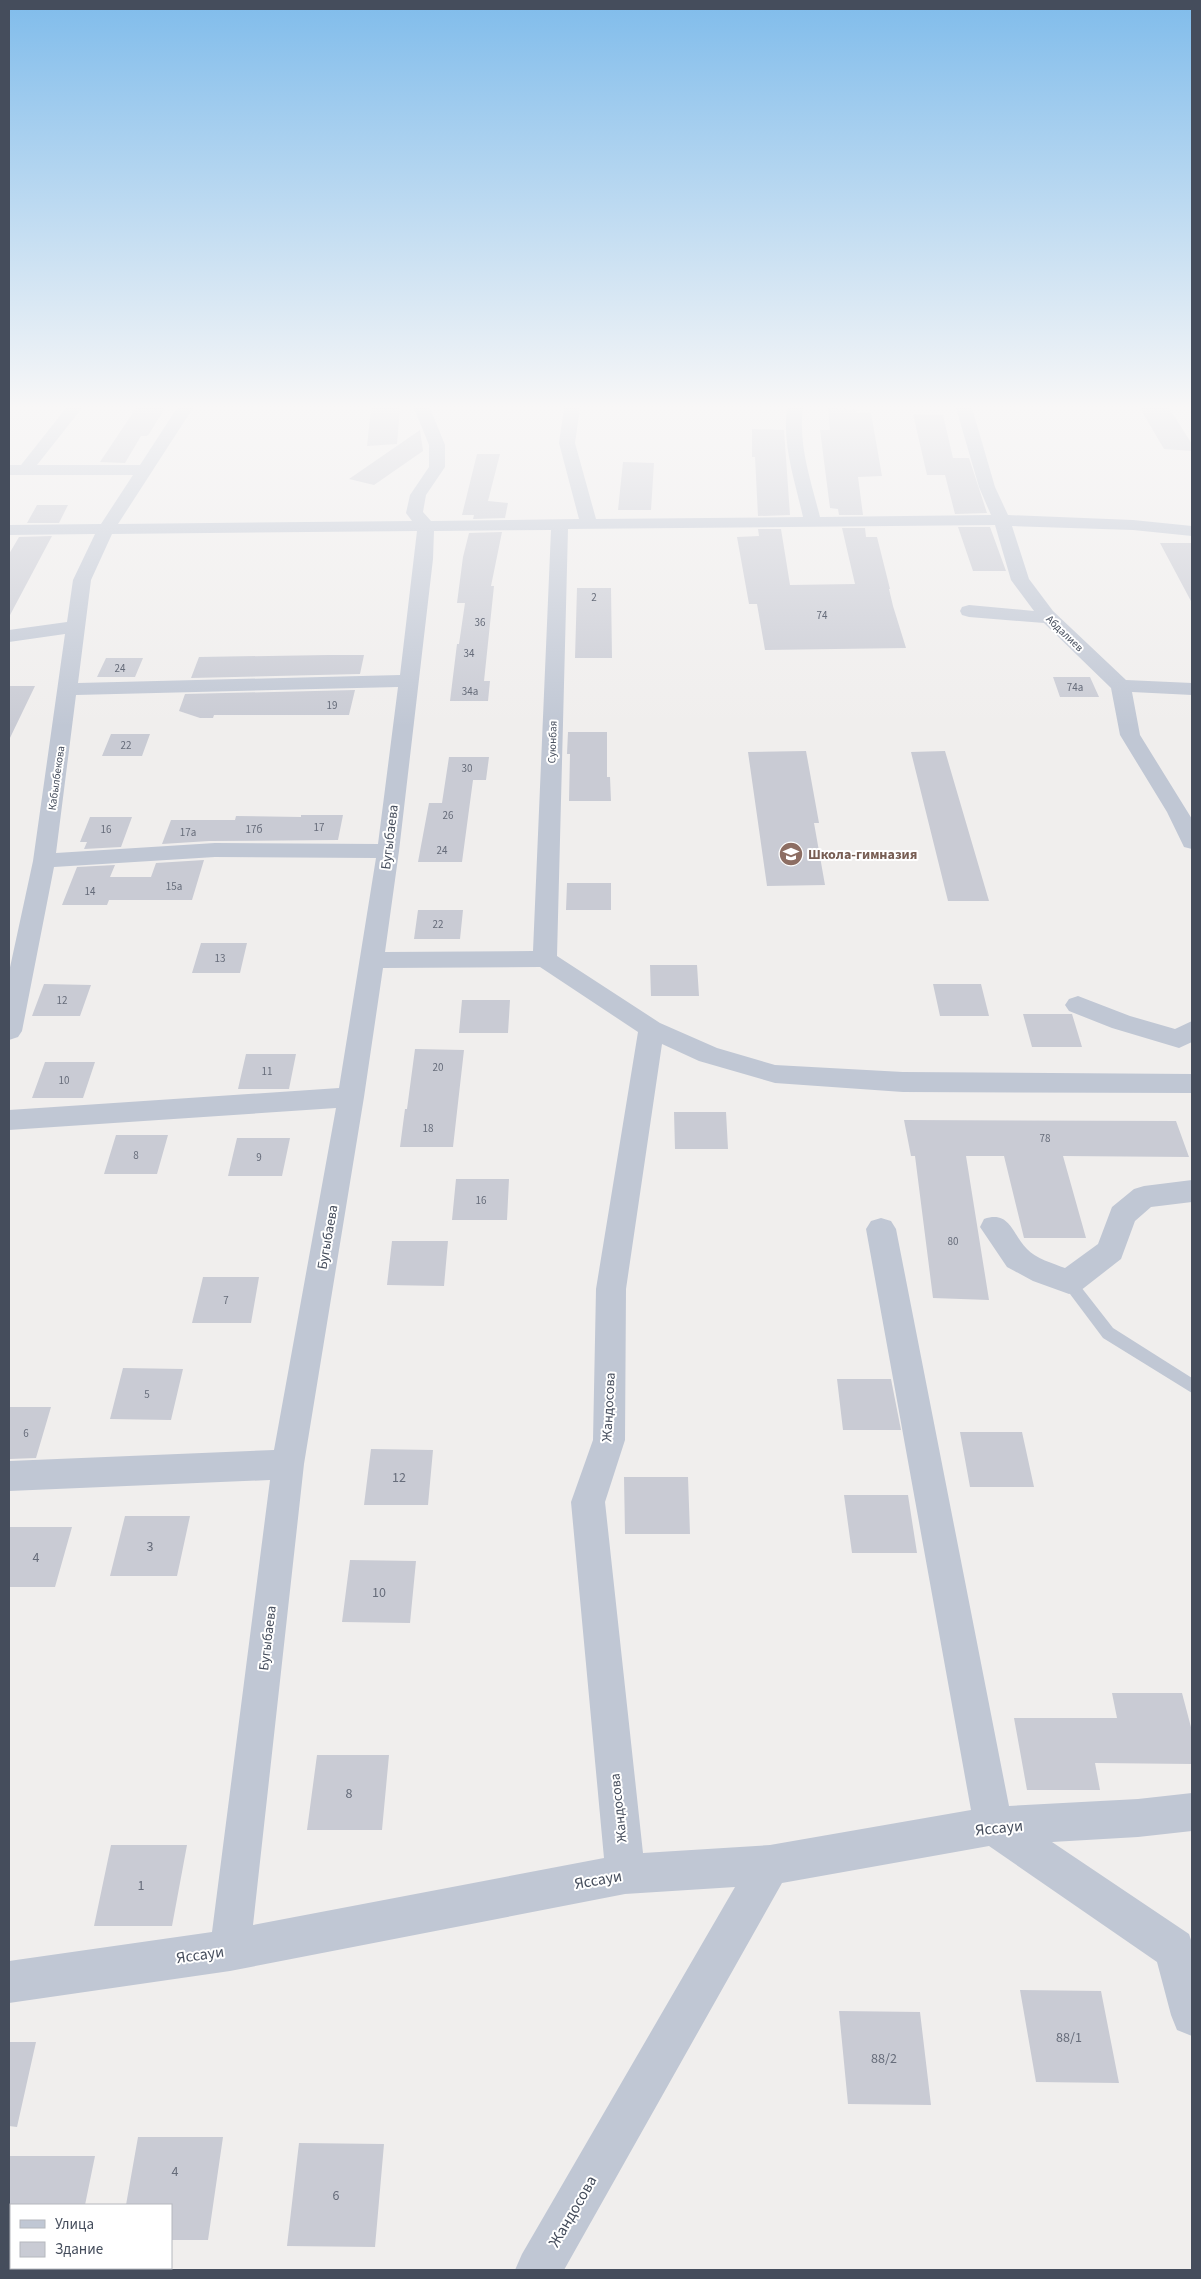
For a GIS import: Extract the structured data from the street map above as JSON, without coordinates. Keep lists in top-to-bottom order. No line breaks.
{"streets":{"street":["Абдалиев","Суюнбая","Кабылбекова","Бугыбаева","Жандосова","Яссауи"]},"crossings":[["Бугыбаева","Яссауи"],["Жандосова","Яссауи"]],"places":{"school or university":["Школа-гимназия"]},"house_numbers":["2","74","36","34","24","74а","34а","19","22","30","26","17","16","17б","17а","24","15а","14","22","13","12","20","11","10","18","78","8","9","16","80","7","5","6","12","3","4","10","8","1","88/1","88/2","4","6"],"legend":["Улица","Здание"]}
